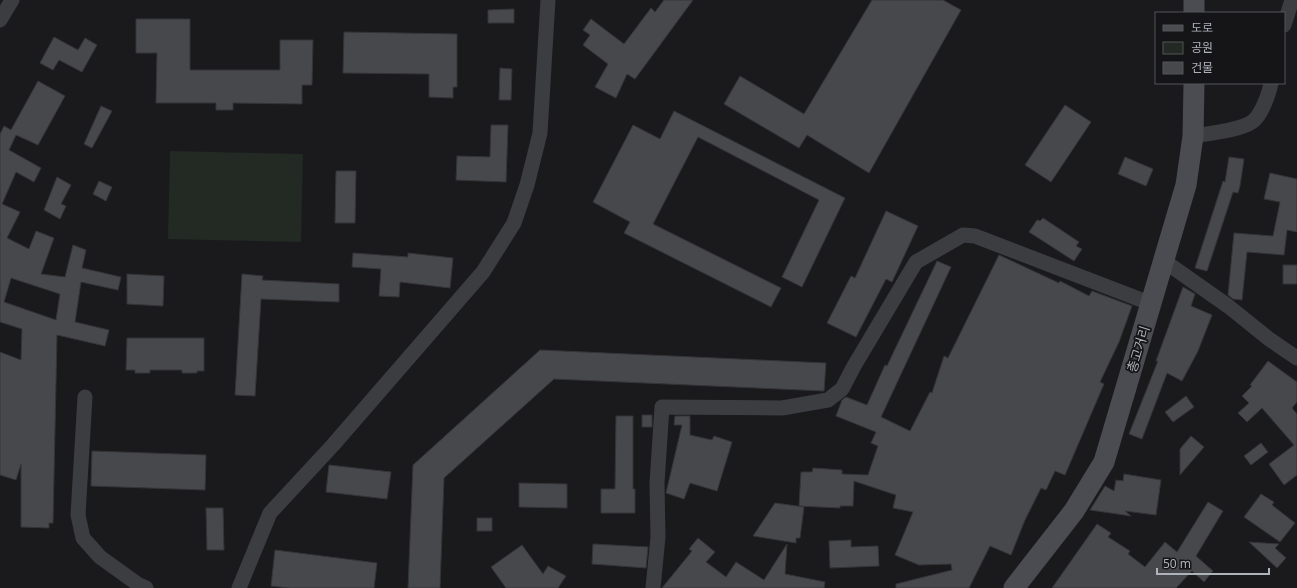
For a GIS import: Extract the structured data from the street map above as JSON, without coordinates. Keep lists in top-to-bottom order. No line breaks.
{"streets":{"street":["총고거리"]},"legend":["도로","공원","건물"],"scale_bar":"50 m"}
